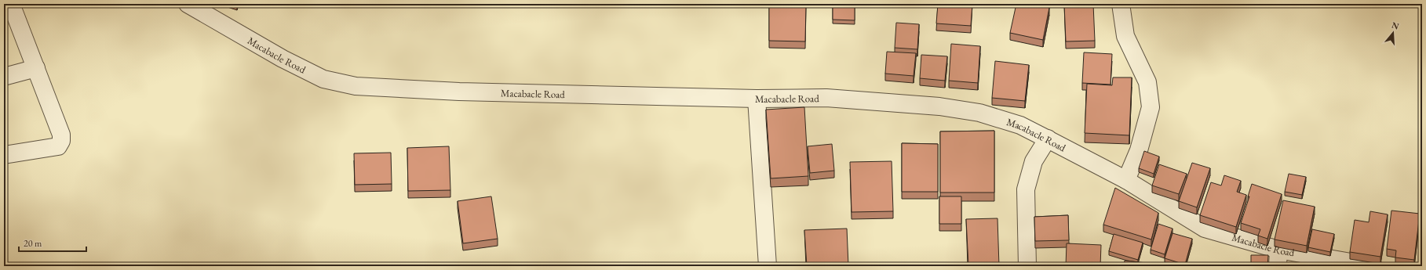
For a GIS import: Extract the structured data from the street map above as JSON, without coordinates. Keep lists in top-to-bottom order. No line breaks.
{"streets":{"street":["Macabacle Road"]},"scale_bar":"20 m","north":"top"}
